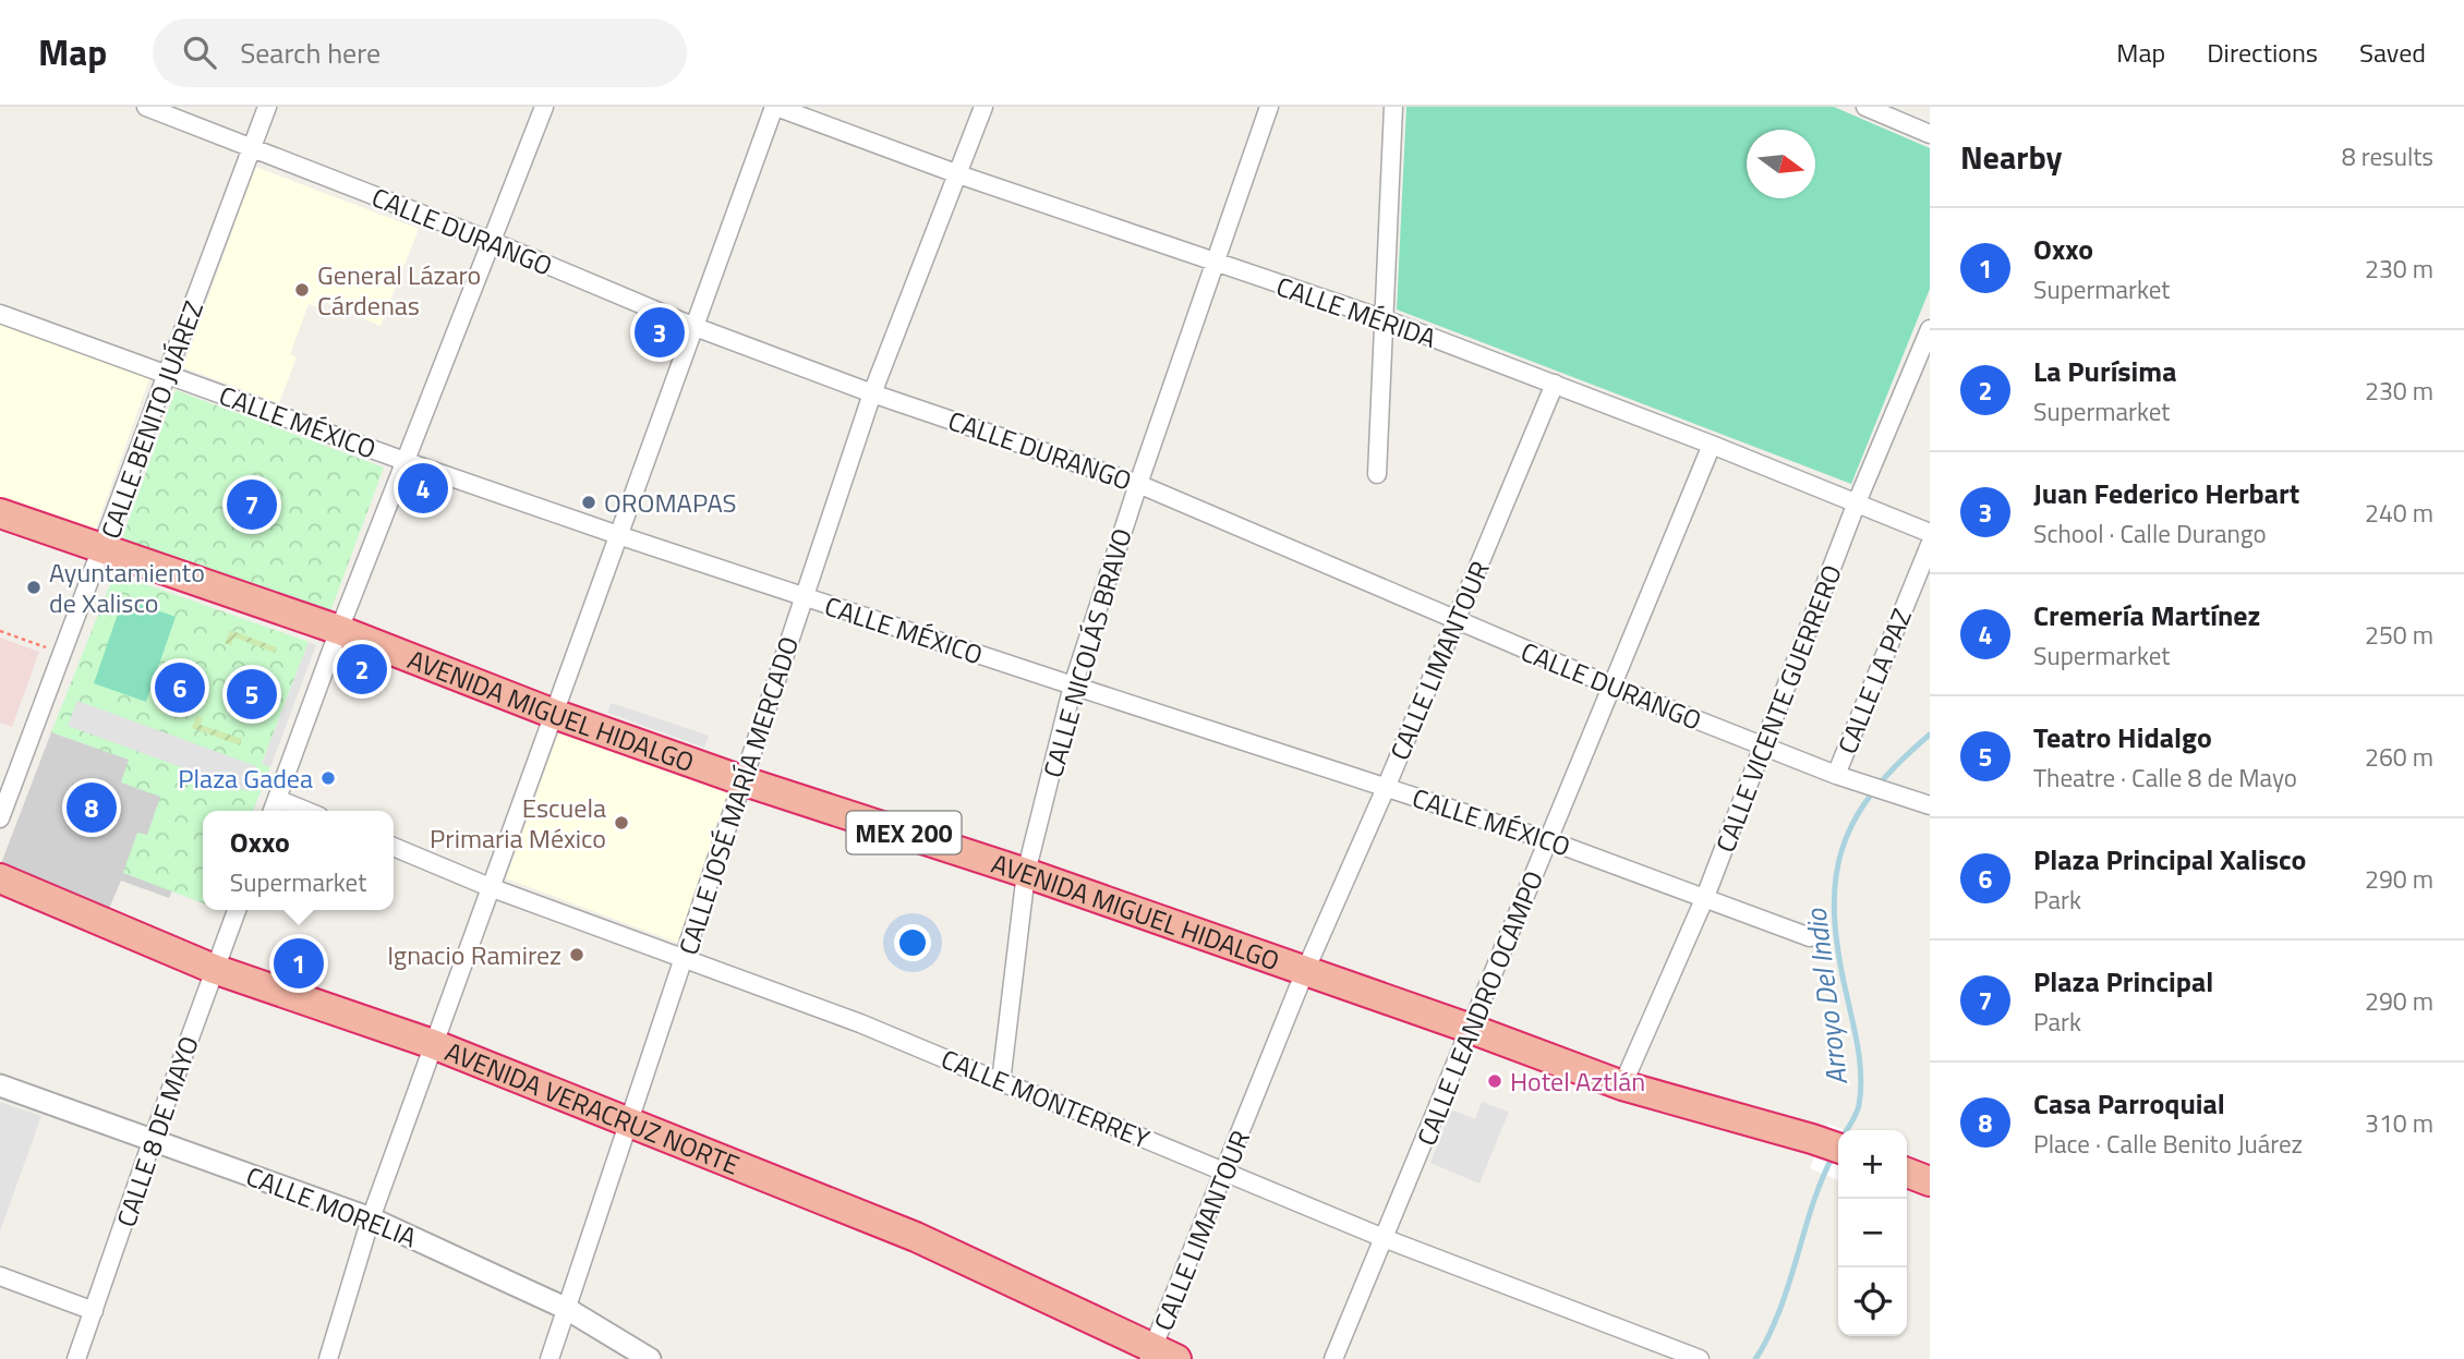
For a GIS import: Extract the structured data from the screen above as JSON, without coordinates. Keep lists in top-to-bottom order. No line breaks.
{"streets":{"highway":["AVENIDA MIGUEL HIDALGO","MEX 200","AVENIDA VERACRUZ NORTE"],"street":["CALLE DURANGO","CALLE MÉRIDA","CALLE BENITO JUÁREZ","CALLE MÉXICO","CALLE NICOLÁS BRAVO","CALLE LIMANTOUR","CALLE LA PAZ","CALLE VICENTE GUERRERO","CALLE JOSÉ MARÍA MERCADO","CALLE LEANDRO OCAMPO","CALLE MONTERREY","CALLE 8 DE MAYO","CALLE MORELIA"]},"crossings":[["CALLE DURANGO","CALLE BENITO JUÁREZ"],["CALLE DURANGO","CALLE NICOLÁS BRAVO"],["CALLE DURANGO","CALLE LIMANTOUR"],["CALLE DURANGO","CALLE LA PAZ"],["CALLE DURANGO","CALLE VICENTE GUERRERO"],["CALLE DURANGO","CALLE JOSÉ MARÍA MERCADO"],["CALLE DURANGO","CALLE LEANDRO OCAMPO"],["CALLE MÉRIDA","CALLE NICOLÁS BRAVO"],["CALLE MÉRIDA","CALLE LIMANTOUR"],["CALLE MÉRIDA","CALLE VICENTE GUERRERO"],["CALLE MÉRIDA","CALLE JOSÉ MARÍA MERCADO"],["CALLE MÉRIDA","CALLE LEANDRO OCAMPO"],["CALLE BENITO JUÁREZ","CALLE MÉXICO"],["CALLE BENITO JUÁREZ","AVENIDA MIGUEL HIDALGO"],["CALLE MÉXICO","CALLE NICOLÁS BRAVO"],["CALLE MÉXICO","CALLE LIMANTOUR"],["CALLE MÉXICO","CALLE VICENTE GUERRERO"],["CALLE MÉXICO","CALLE JOSÉ MARÍA MERCADO"],["CALLE MÉXICO","CALLE LEANDRO OCAMPO"],["CALLE NICOLÁS BRAVO","AVENIDA MIGUEL HIDALGO"],["CALLE NICOLÁS BRAVO","CALLE MONTERREY"],["CALLE LIMANTOUR","AVENIDA MIGUEL HIDALGO"],["CALLE LIMANTOUR","CALLE MONTERREY"],["CALLE LIMANTOUR","AVENIDA VERACRUZ NORTE"],["CALLE VICENTE GUERRERO","AVENIDA MIGUEL HIDALGO"],["AVENIDA MIGUEL HIDALGO","CALLE JOSÉ MARÍA MERCADO"],["AVENIDA MIGUEL HIDALGO","CALLE LEANDRO OCAMPO"],["CALLE JOSÉ MARÍA MERCADO","CALLE MONTERREY"],["CALLE JOSÉ MARÍA MERCADO","AVENIDA VERACRUZ NORTE"],["CALLE JOSÉ MARÍA MERCADO","CALLE MORELIA"],["CALLE LEANDRO OCAMPO","CALLE MONTERREY"],["AVENIDA VERACRUZ NORTE","CALLE 8 DE MAYO"],["CALLE 8 DE MAYO","CALLE MORELIA"]],"water":["Arroyo Del Indio"],"places":["General Lázaro Cárdenas","OROMAPAS","Ayuntamiento de Xalisco","Plaza Gadea","Escuela Primaria México","Ignacio Ramirez","Hotel Aztlán"],"north":"right","page":{"header":"Map","search":"Search here","nav":["Map","Directions","Saved"],"heading":["Nearby","8 results"],"list":[{"mark":"1","name":"Oxxo","note":"Supermarket","value":"230 m"},{"mark":"2","name":"La Purísima","note":"Supermarket","value":"230 m"},{"mark":"3","name":"Juan Federico Herbart","note":"School · Calle Durango","value":"240 m"},{"mark":"4","name":"Cremería Martínez","note":"Supermarket","value":"250 m"},{"mark":"5","name":"Teatro Hidalgo","note":"Theatre · Calle 8 de Mayo","value":"260 m"},{"mark":"6","name":"Plaza Principal Xalisco","note":"Park","value":"290 m"},{"mark":"7","name":"Plaza Principal","note":"Park","value":"290 m"},{"mark":"8","name":"Casa Parroquial","note":"Place · Calle Benito Juárez","value":"310 m"}],"pins":["3","4","7","2","6","5","8","1"],"popup":["Oxxo","Supermarket"],"map_buttons":["+","−"]}}
